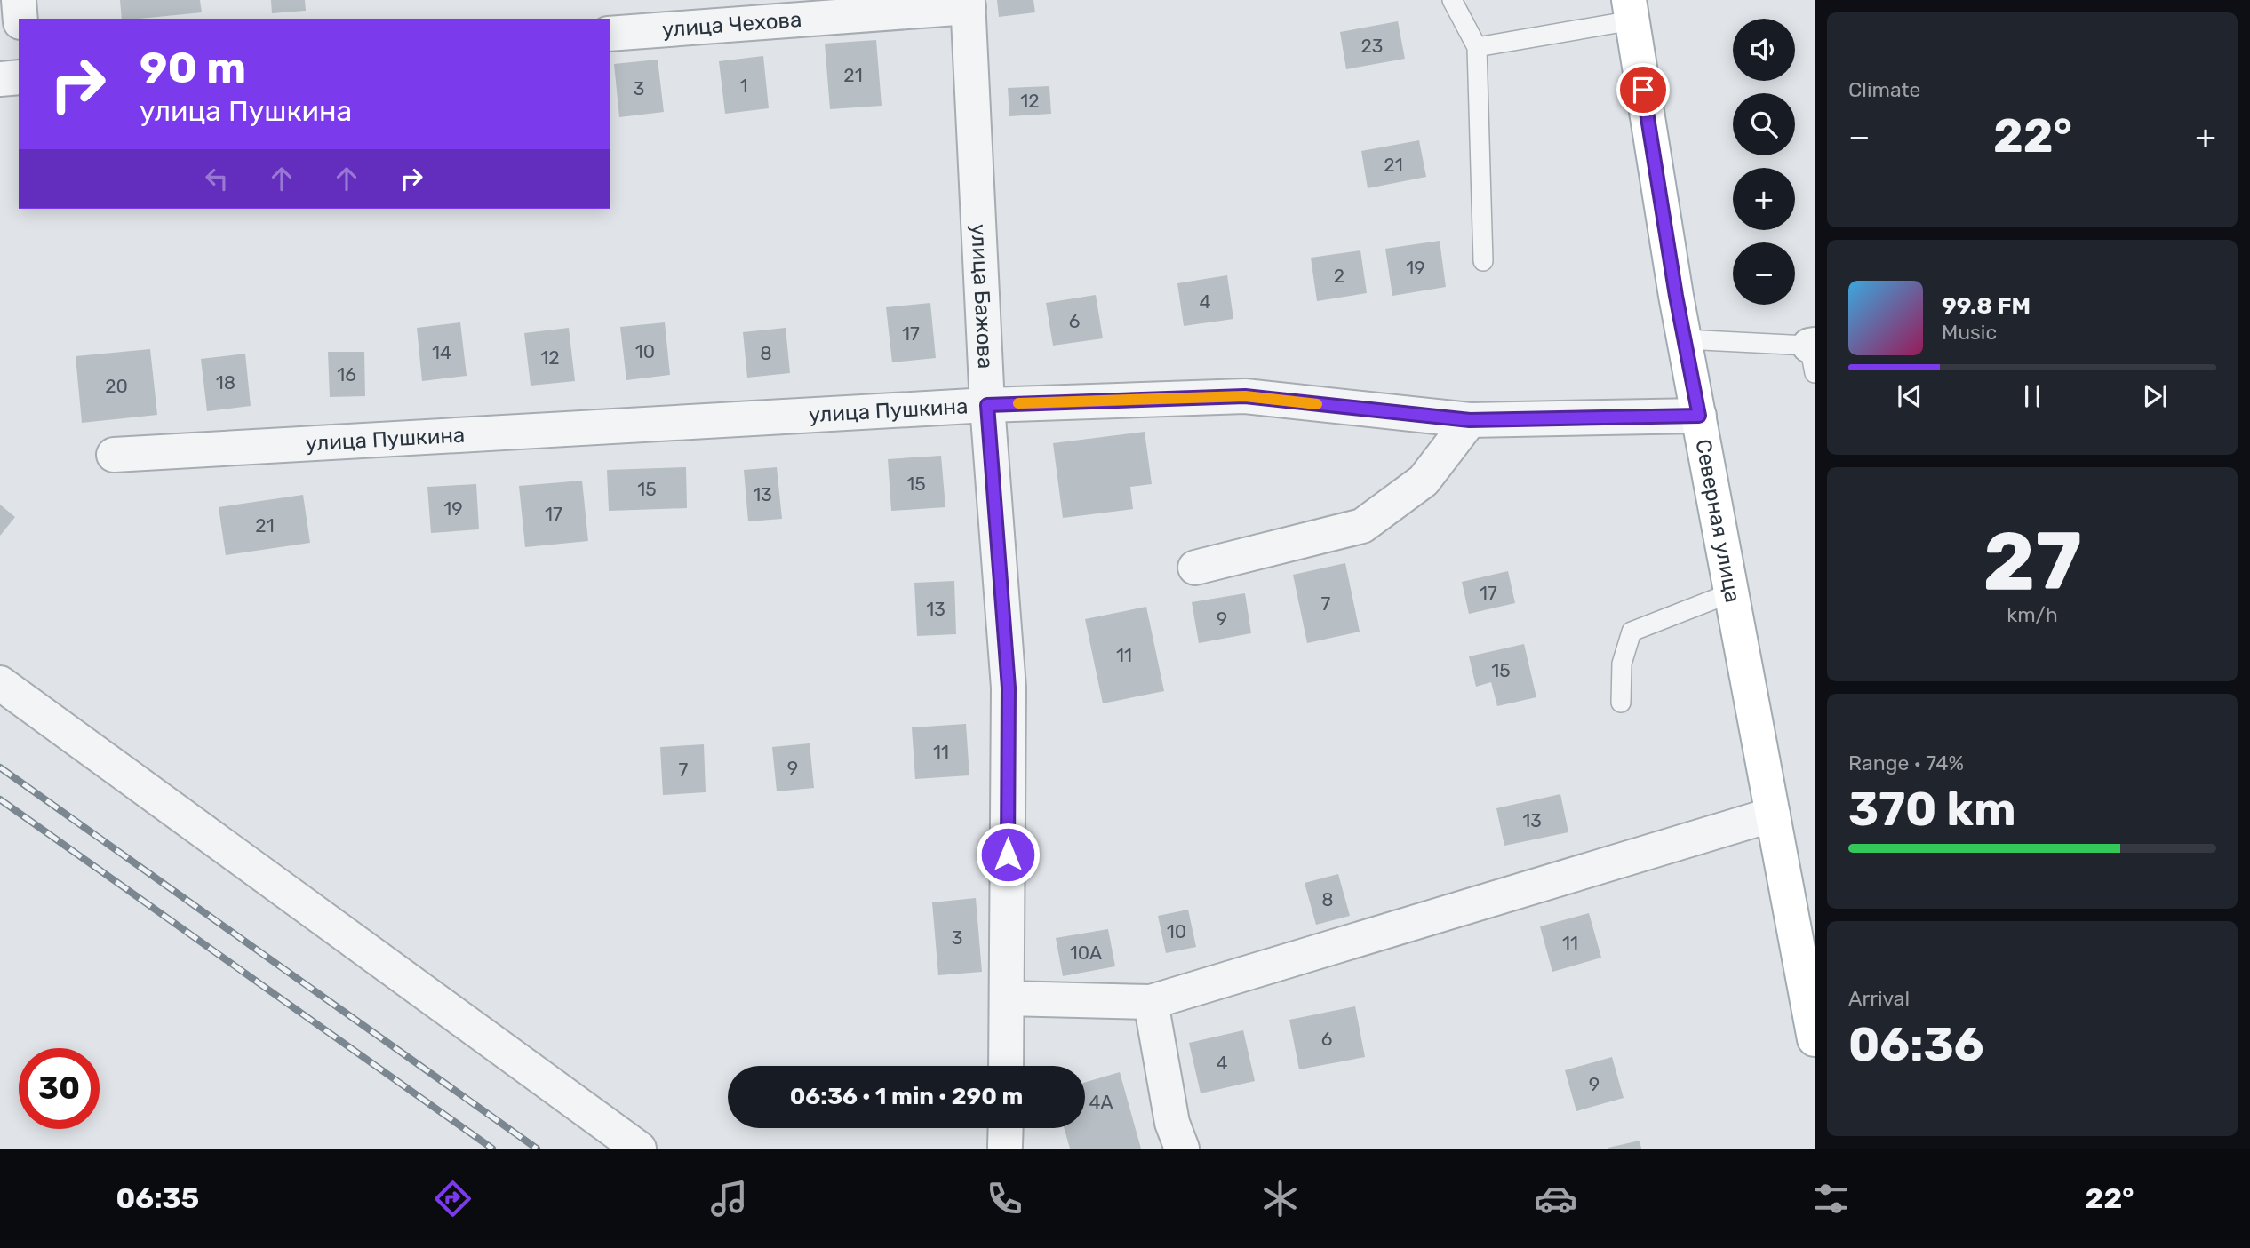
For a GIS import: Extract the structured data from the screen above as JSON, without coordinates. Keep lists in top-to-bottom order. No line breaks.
{"streets":{"main road":["Северная улица"],"street":["улица Чехова","улица Бажова","улица Пушкина"]},"crossings":[["улица Чехова","улица Бажова"],["улица Бажова","улица Пушкина"],["улица Пушкина","Северная улица"]],"house_numbers":["23","21","1","3","12","21","19","2","4","6","17","10","14","8","12","16","18","20","15","15","13","19","17","21","17","7","13","9","11","15","11","9","7","13","8","10","3","11","10А","6","4","9","4А"],"page":{"tile":["Climate",["27","km/h"],["Range · 74%","370 km"],["Arrival","06:36"]],"map_buttons":["+","−"],"turn":["90 m","улица Пушкина"],"heat":["−","22°","+"],"song":["99.8 FM","Music"],"limit":"30","trip":"06:36 · 1 min · 290 m","tabs":["06:35","22°"]}}
